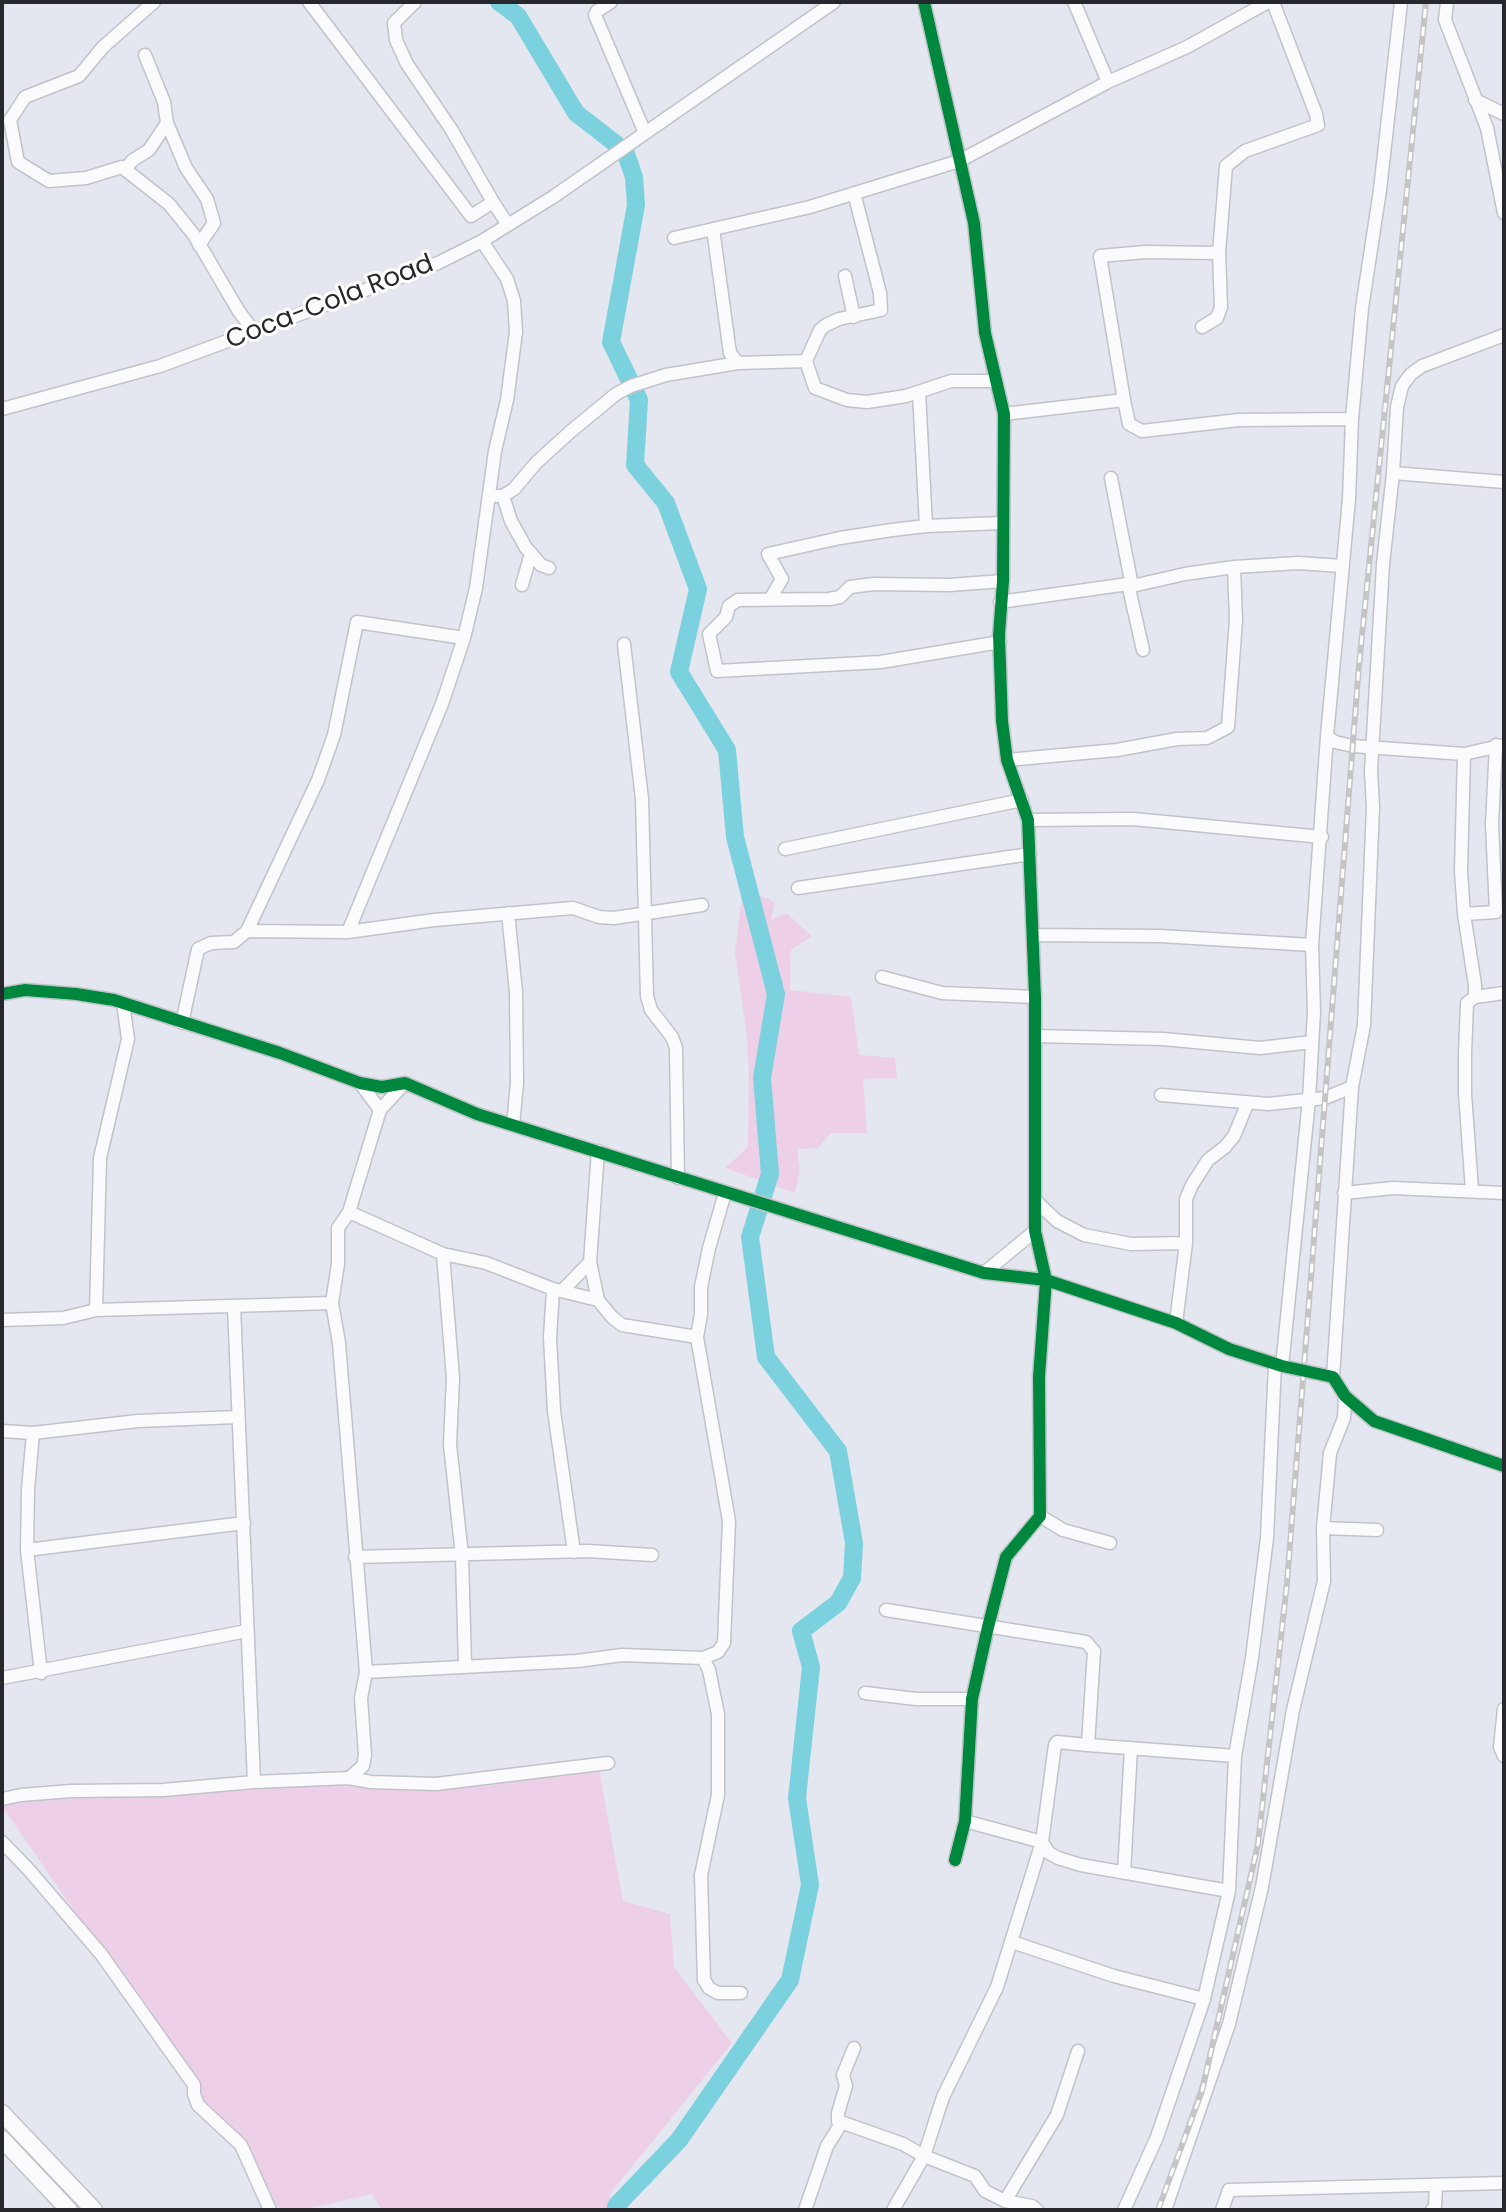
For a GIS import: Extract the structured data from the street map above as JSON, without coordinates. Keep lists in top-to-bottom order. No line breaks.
{"streets":{"street":["Coca-Cola Road"]}}
